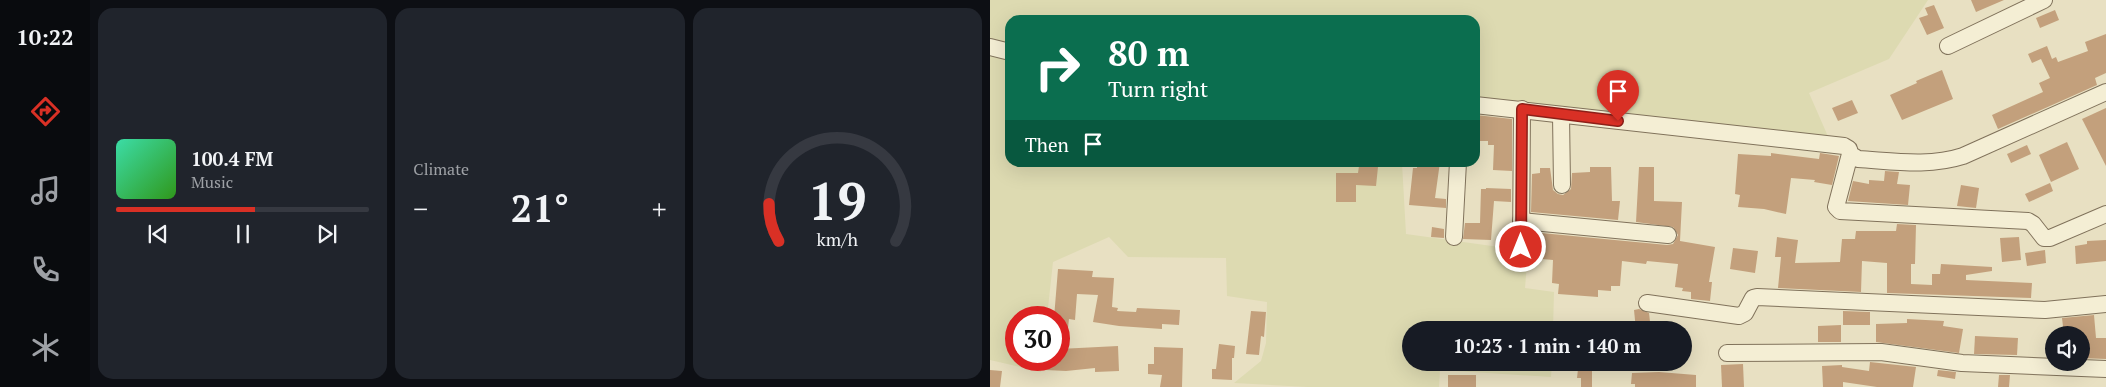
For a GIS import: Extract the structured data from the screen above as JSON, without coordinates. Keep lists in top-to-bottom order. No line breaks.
{"page":{"tabs":"10:22","tile":"Climate","turn":["80 m","Turn right"],"then":"Then","song":["100.4 FM","Music"],"heat":["−","21°","+"],"limit":"30","trip":"10:23 · 1 min · 140 m","gauge":["19","km/h"]}}
